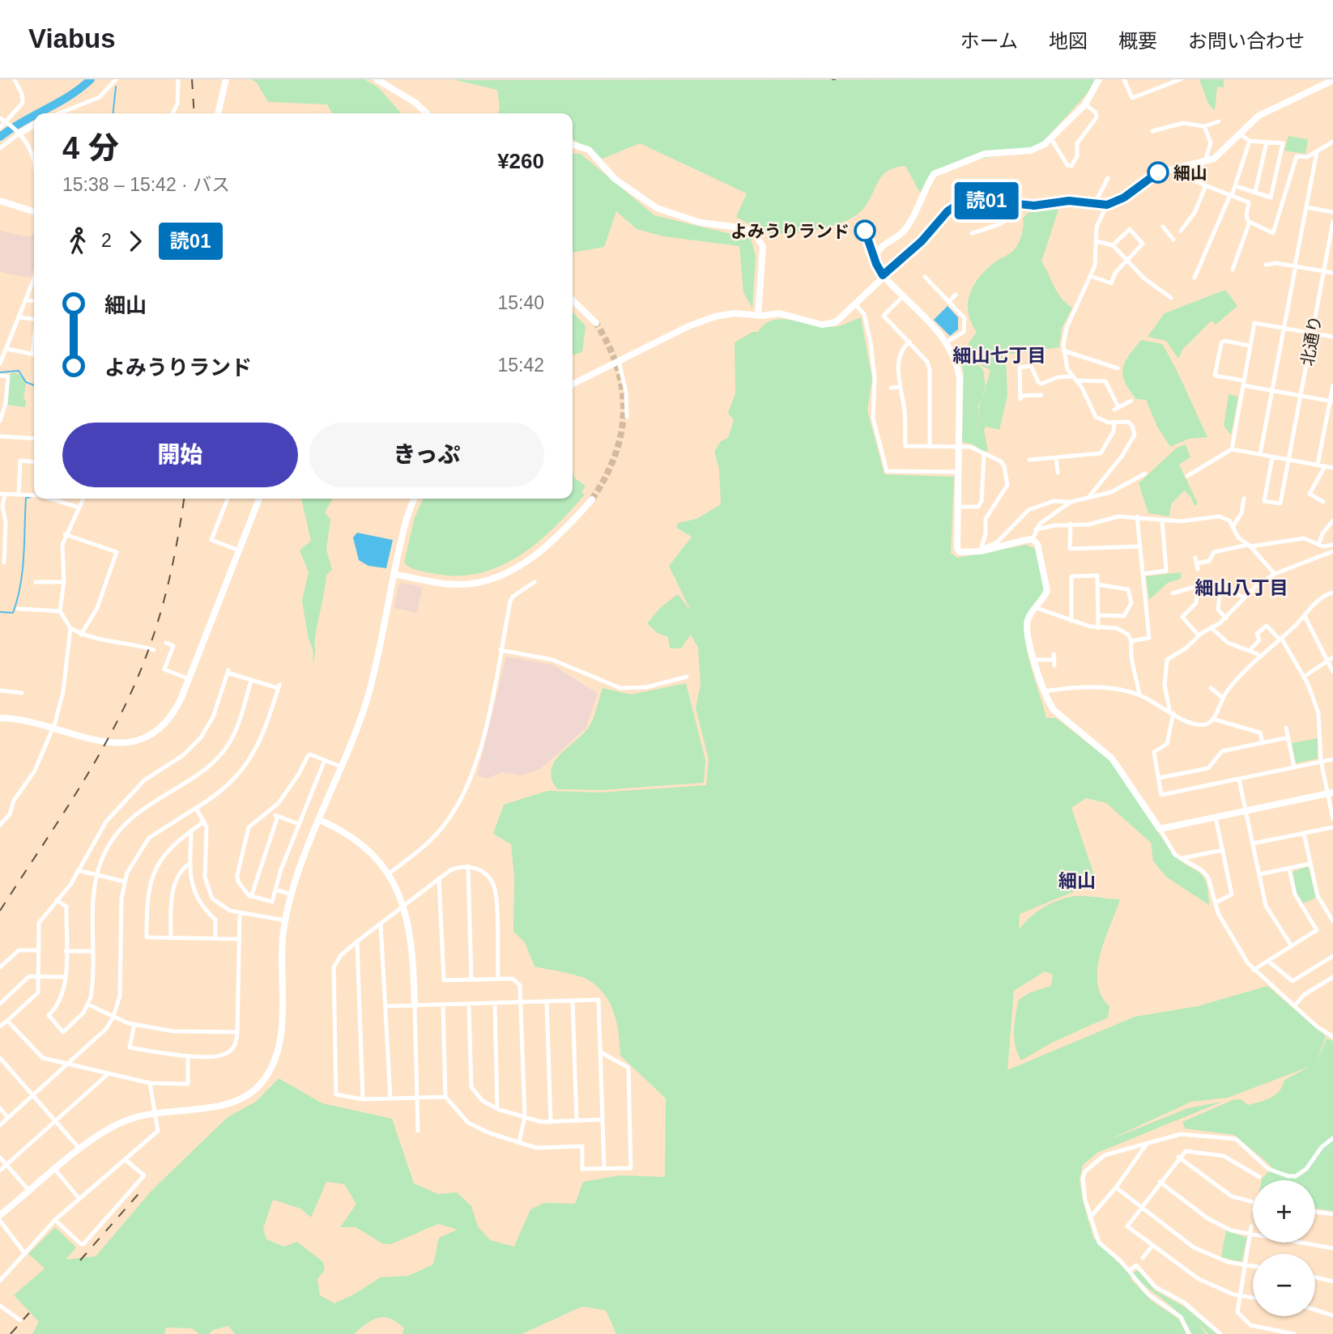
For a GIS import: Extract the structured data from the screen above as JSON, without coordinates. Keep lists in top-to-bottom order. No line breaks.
{"streets":{"street":["北通り"]},"districts":["細山七丁目","細山八丁目","細山"],"places":["細山","よみうりランド"],"lines":["bus line 読01"],"page":{"header":"Viabus","nav":["ホーム","地図","概要","お問い合わせ"],"on_map":"読01","heading":["4 分","15:38 – 15:42 · バス","¥260"],"legs":["2","読01"],"list":[{"name":"細山","value":"15:40"},{"name":"よみうりランド","value":"15:42"}],"buttons":["開始","きっぷ"],"map_buttons":["+","−"]}}
